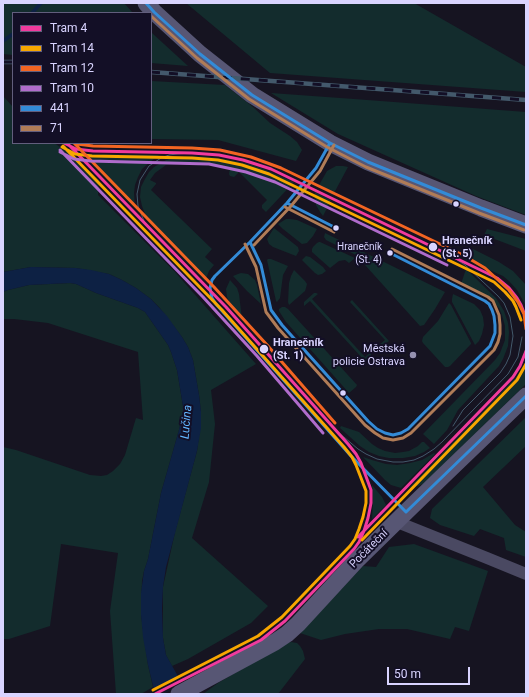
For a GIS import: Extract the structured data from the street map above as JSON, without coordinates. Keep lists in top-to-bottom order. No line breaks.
{"streets":{"street":["Počáteční"]},"water":["Lučina"],"places":["Hranečník (St. 5)","Hranečník (St. 4)","Hranečník (St. 1)","Městská policie Ostrava"],"lines":["transit line 441","transit line 71","tram line 4","tram line 12","tram line 14","tram line 10"],"legend":["Tram 4","Tram 14","Tram 12","Tram 10","441","71"],"scale_bar":"50 m"}
